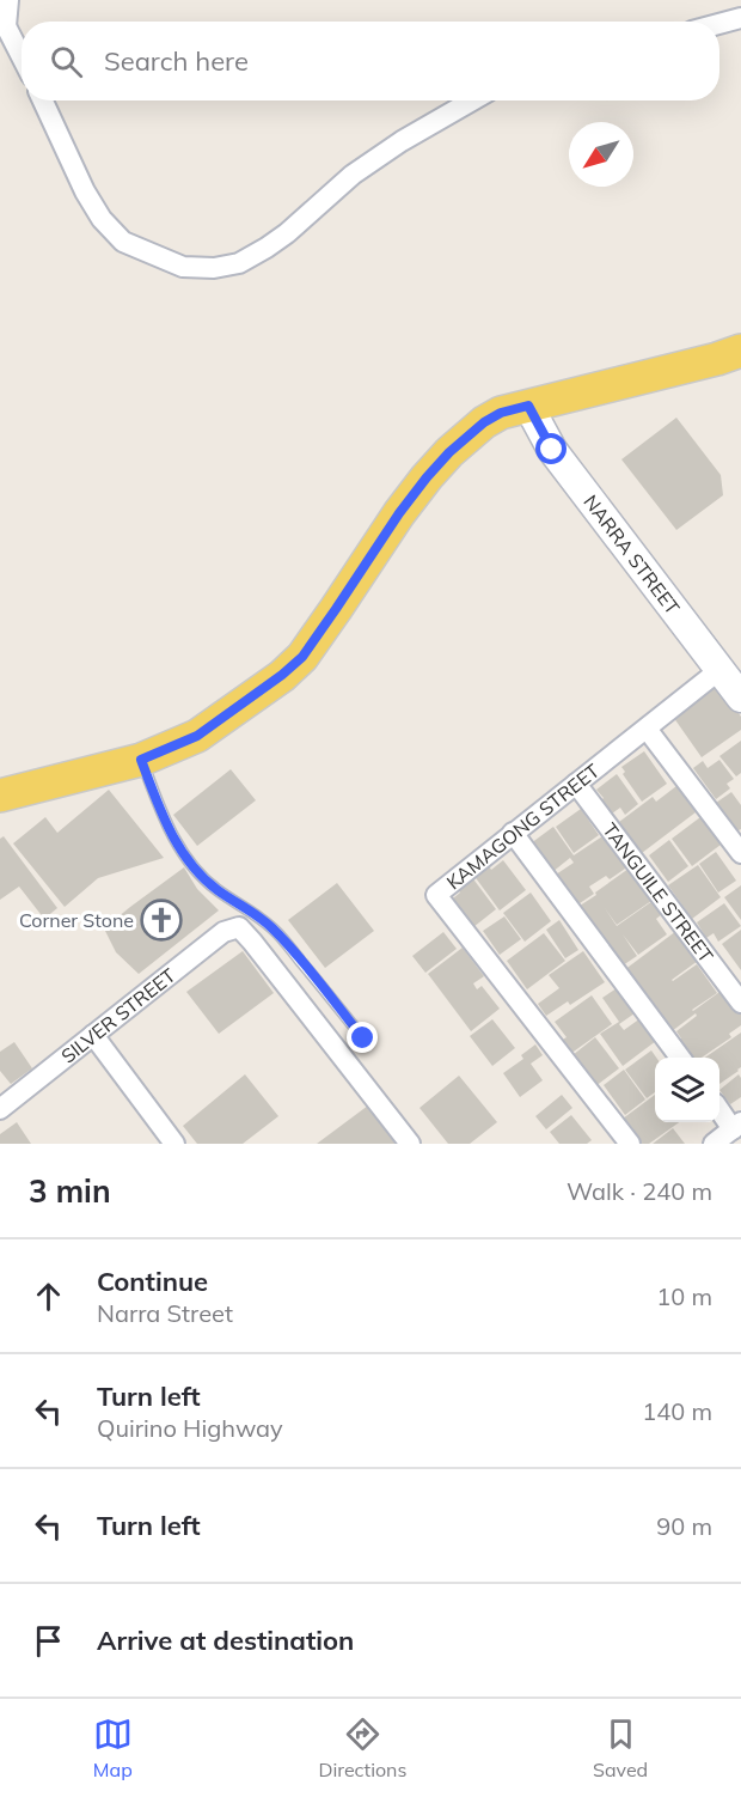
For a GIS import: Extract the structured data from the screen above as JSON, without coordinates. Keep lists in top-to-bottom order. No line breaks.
{"streets":{"street":["NARRA STREET","KAMAGONG STREET","TANGUILE STREET","SILVER STREET"]},"crossings":[["NARRA STREET","KAMAGONG STREET"],["KAMAGONG STREET","TANGUILE STREET"]],"places":{"church":["Corner Stone"]},"north":"bottom left","page":{"search":"Search here","heading":["3 min","Walk · 240 m"],"list":[["Continue","Narra Street","10 m"],["Turn left","Quirino Highway","140 m"],["Turn left","90 m"],"Arrive at destination"],"nav":["Map","Directions","Saved"]}}
